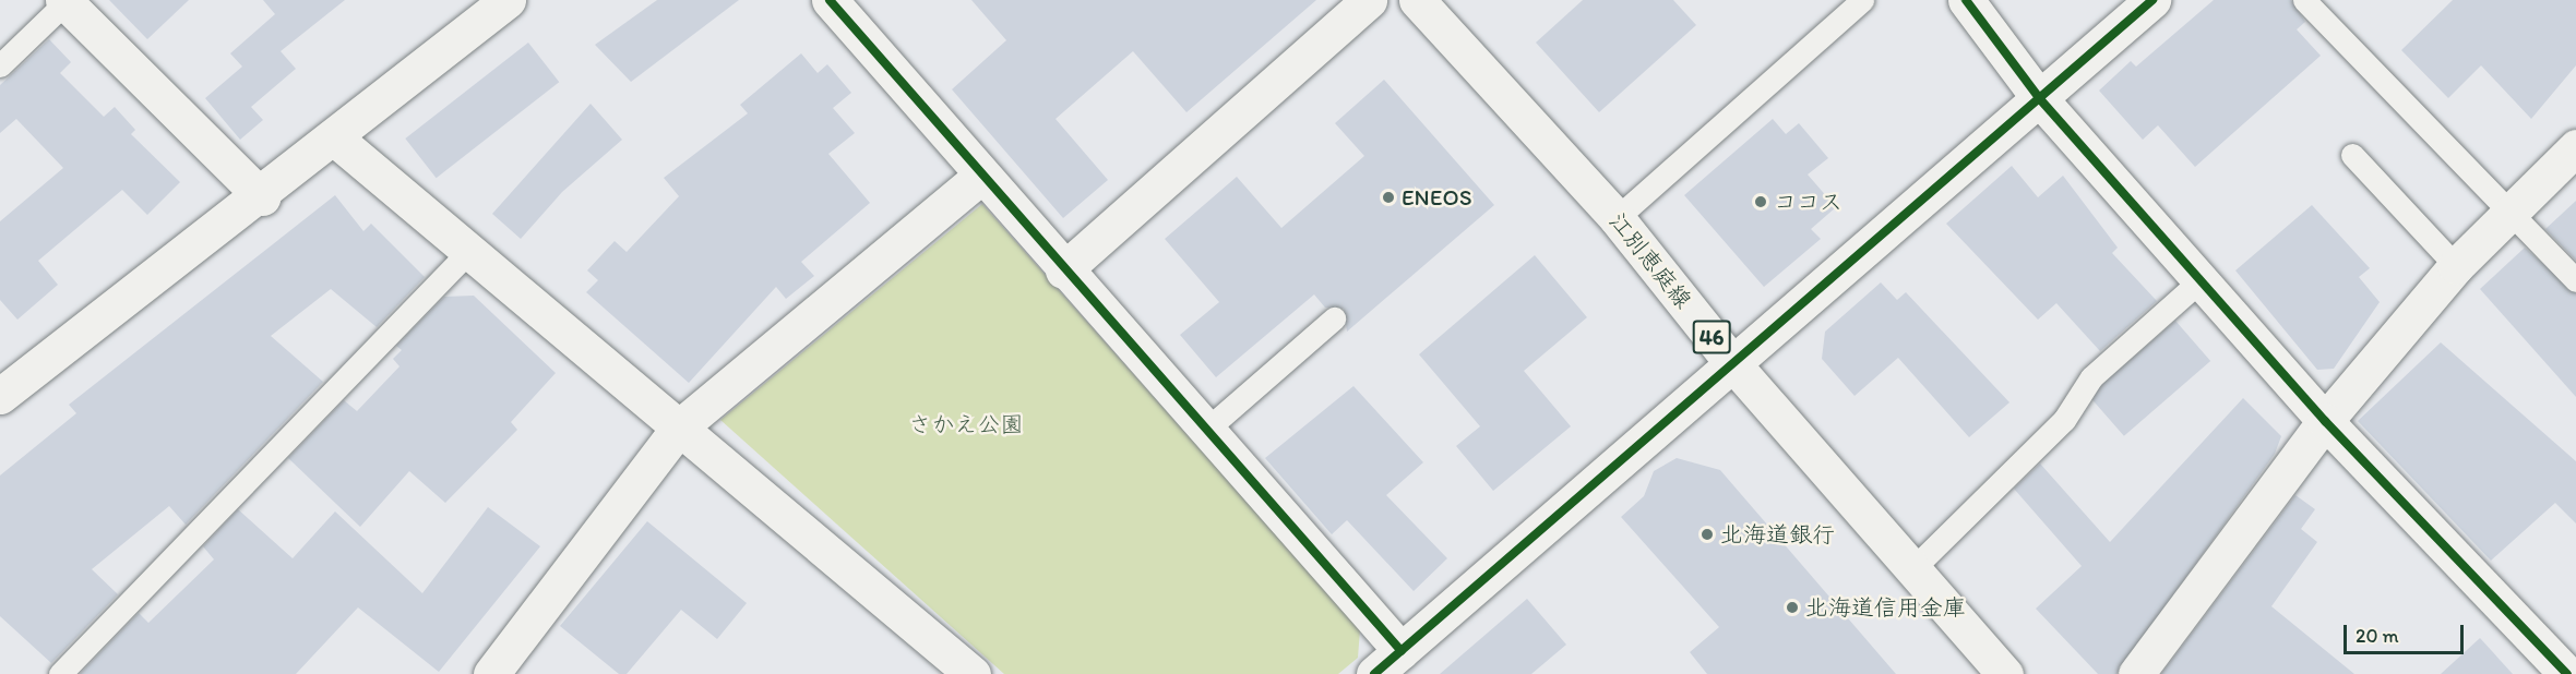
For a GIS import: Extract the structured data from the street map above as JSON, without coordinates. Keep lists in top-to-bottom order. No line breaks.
{"streets":{"street":["江別恵庭線","46"]},"parks":["さかえ公園"],"places":["ENEOS","ココス","北海道銀行","北海道信用金庫"],"scale_bar":"20 m"}
